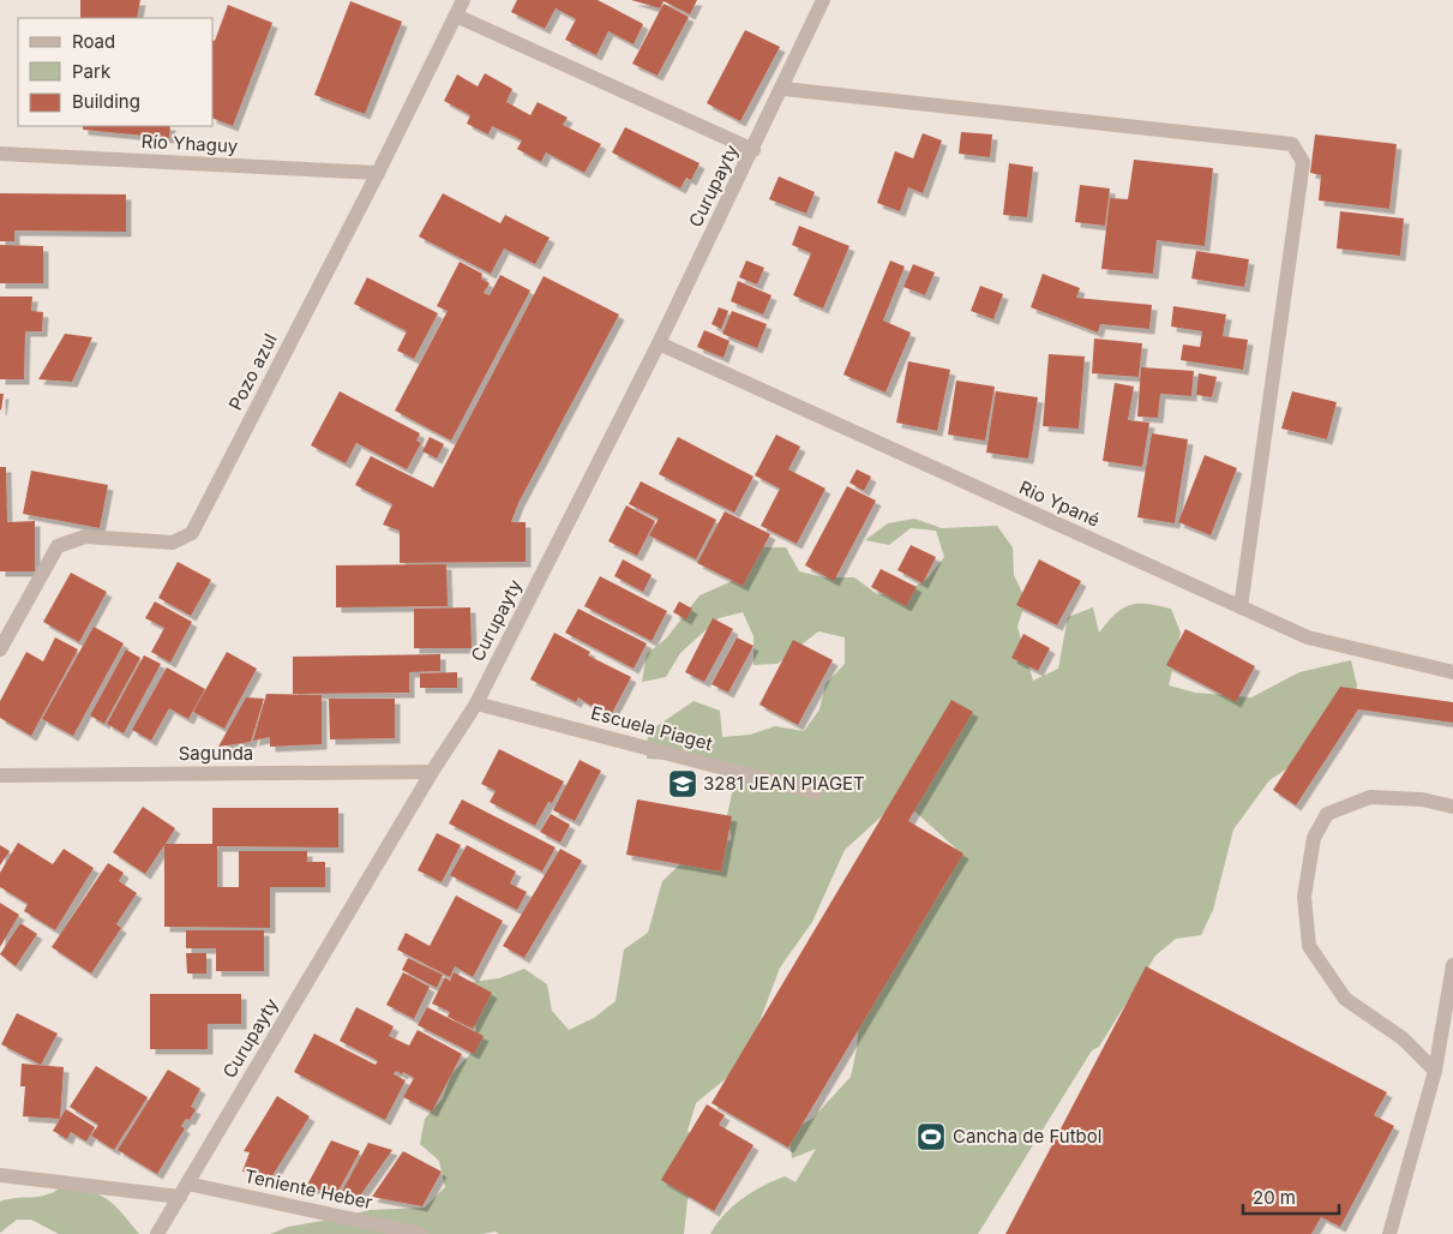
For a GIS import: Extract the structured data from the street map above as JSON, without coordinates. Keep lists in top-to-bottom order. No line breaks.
{"streets":{"street":["Río Yhaguy","Curupayty","Pozo azul","Rio Ypané","Escuela Piaget","Sagunda","Teniente Heber"]},"crossings":[["Río Yhaguy","Pozo azul"],["Curupayty","Rio Ypané"],["Curupayty","Escuela Piaget"],["Curupayty","Sagunda"],["Curupayty","Teniente Heber"]],"places":{"school or university":["3281 JEAN PIAGET"],"sports":["Cancha de Futbol"]},"legend":["Road","Park","Building"],"scale_bar":"20 m"}
